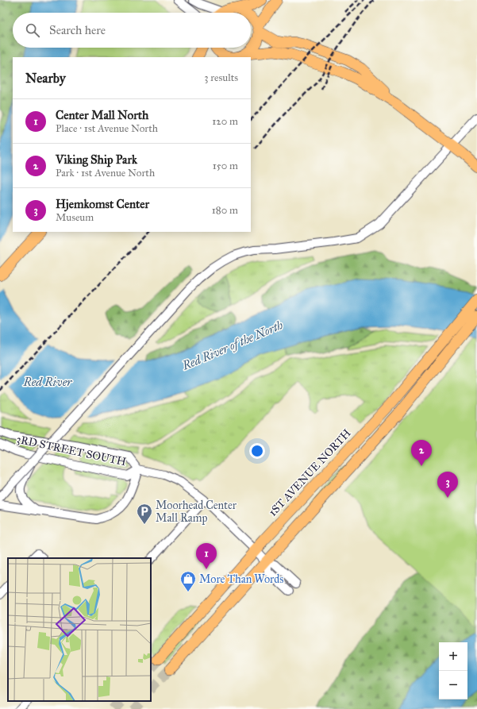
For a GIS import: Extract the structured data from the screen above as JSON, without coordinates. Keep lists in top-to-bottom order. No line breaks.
{"streets":{"main road":["1ST AVENUE NORTH"],"street":["3RD STREET SOUTH"]},"water":["Red River of the North","Red River"],"places":{"parking":["Moorhead Center Mall Ramp"],"shop":["More Than Words"]},"page":{"search":"Search here","heading":["Nearby","3 results"],"list":[{"mark":"1","name":"Center Mall North","note":"Place · 1st Avenue North","value":"120 m"},{"mark":"2","name":"Viking Ship Park","note":"Park · 1st Avenue North","value":"150 m"},{"mark":"3","name":"Hjemkomst Center","note":"Museum","value":"180 m"}],"pins":["2","3","1"],"map_buttons":["+","−"]}}
